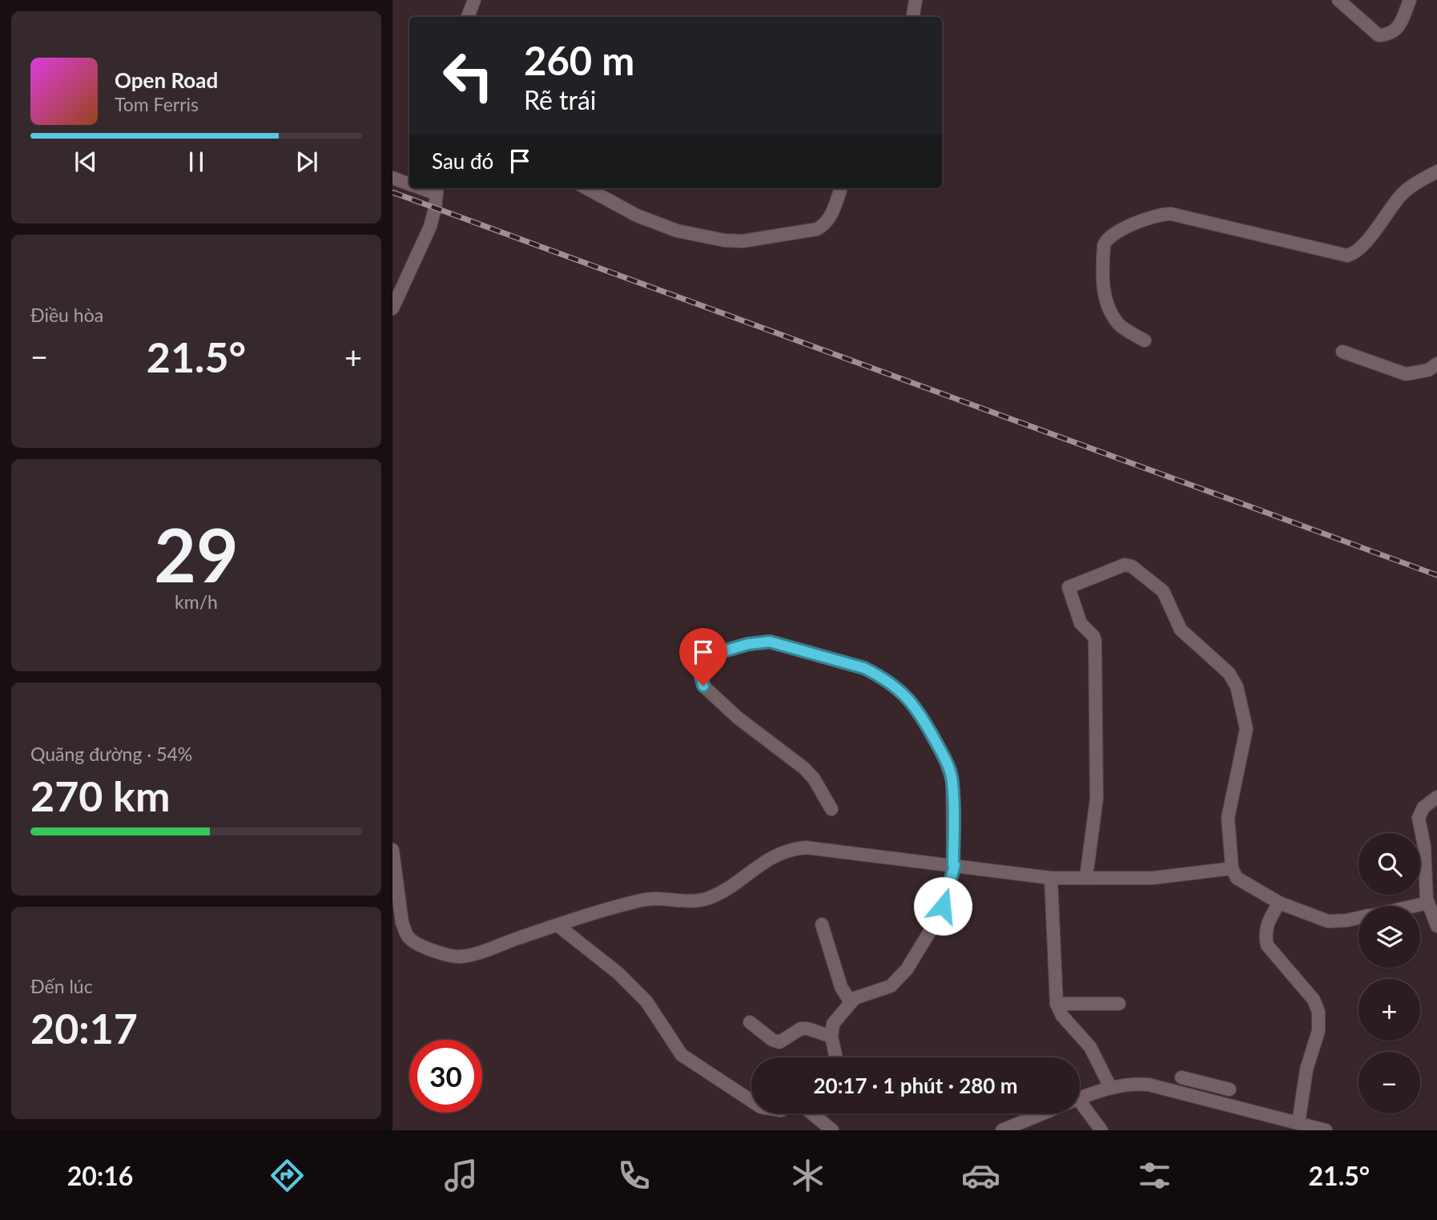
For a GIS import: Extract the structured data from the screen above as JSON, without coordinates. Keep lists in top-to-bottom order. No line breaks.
{"page":{"turn":["260 m","Rẽ trái"],"song":["Open Road","Tom Ferris"],"then":"Sau đó","tile":["Điều hòa",["29","km/h"],["Quãng đường · 54%","270 km"],["Đến lúc","20:17"]],"heat":["−","21.5°","+"],"map_buttons":["+","−"],"limit":"30","trip":"20:17 · 1 phút · 280 m","tabs":["20:16","21.5°"]}}
